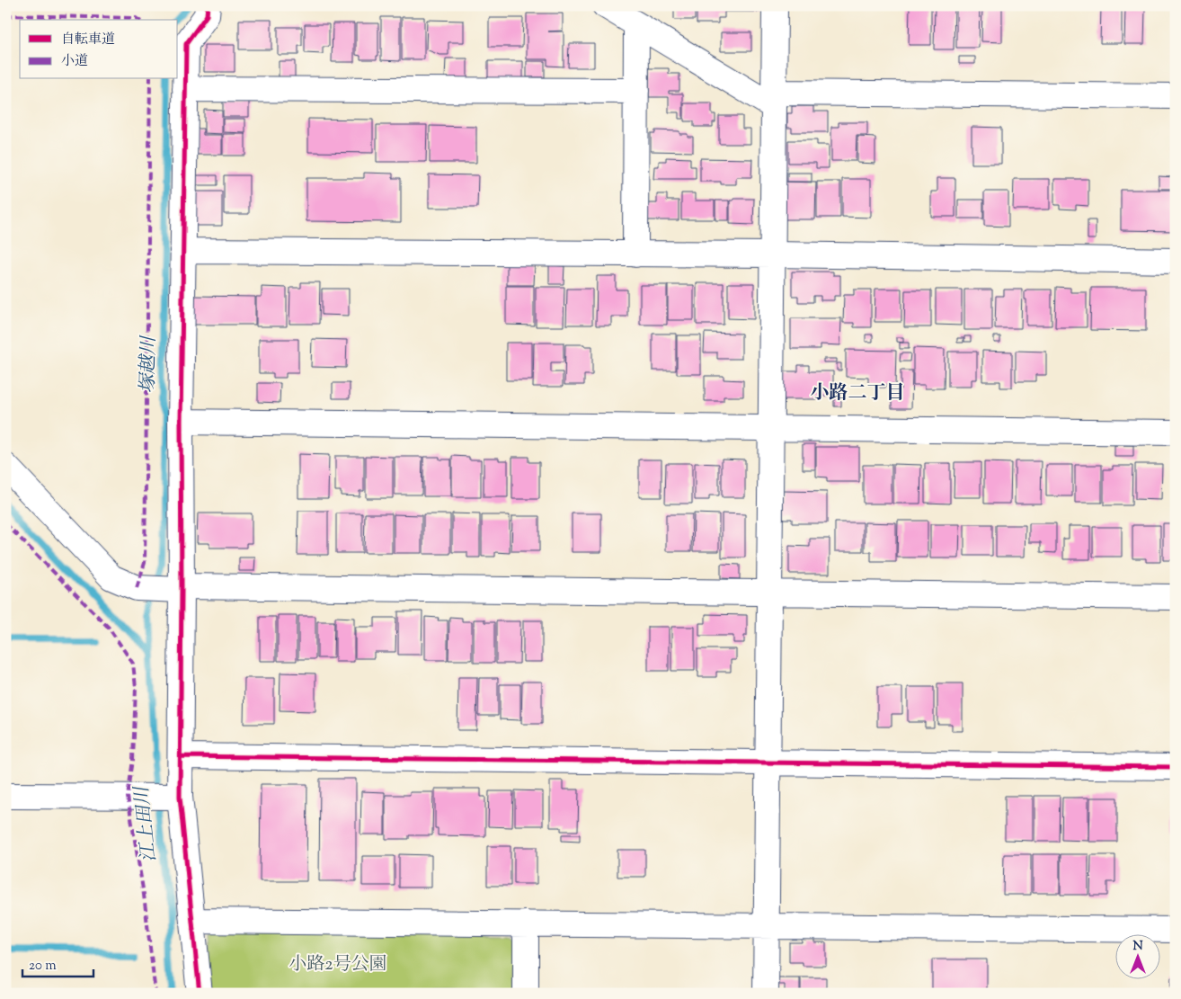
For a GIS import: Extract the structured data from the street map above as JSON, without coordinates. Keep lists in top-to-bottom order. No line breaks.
{"districts":["小路二丁目"],"water":["塚越川","江上田川"],"parks":["小路2号公園"],"legend":["自転車道","小道"],"scale_bar":"20 m","north":"top"}
